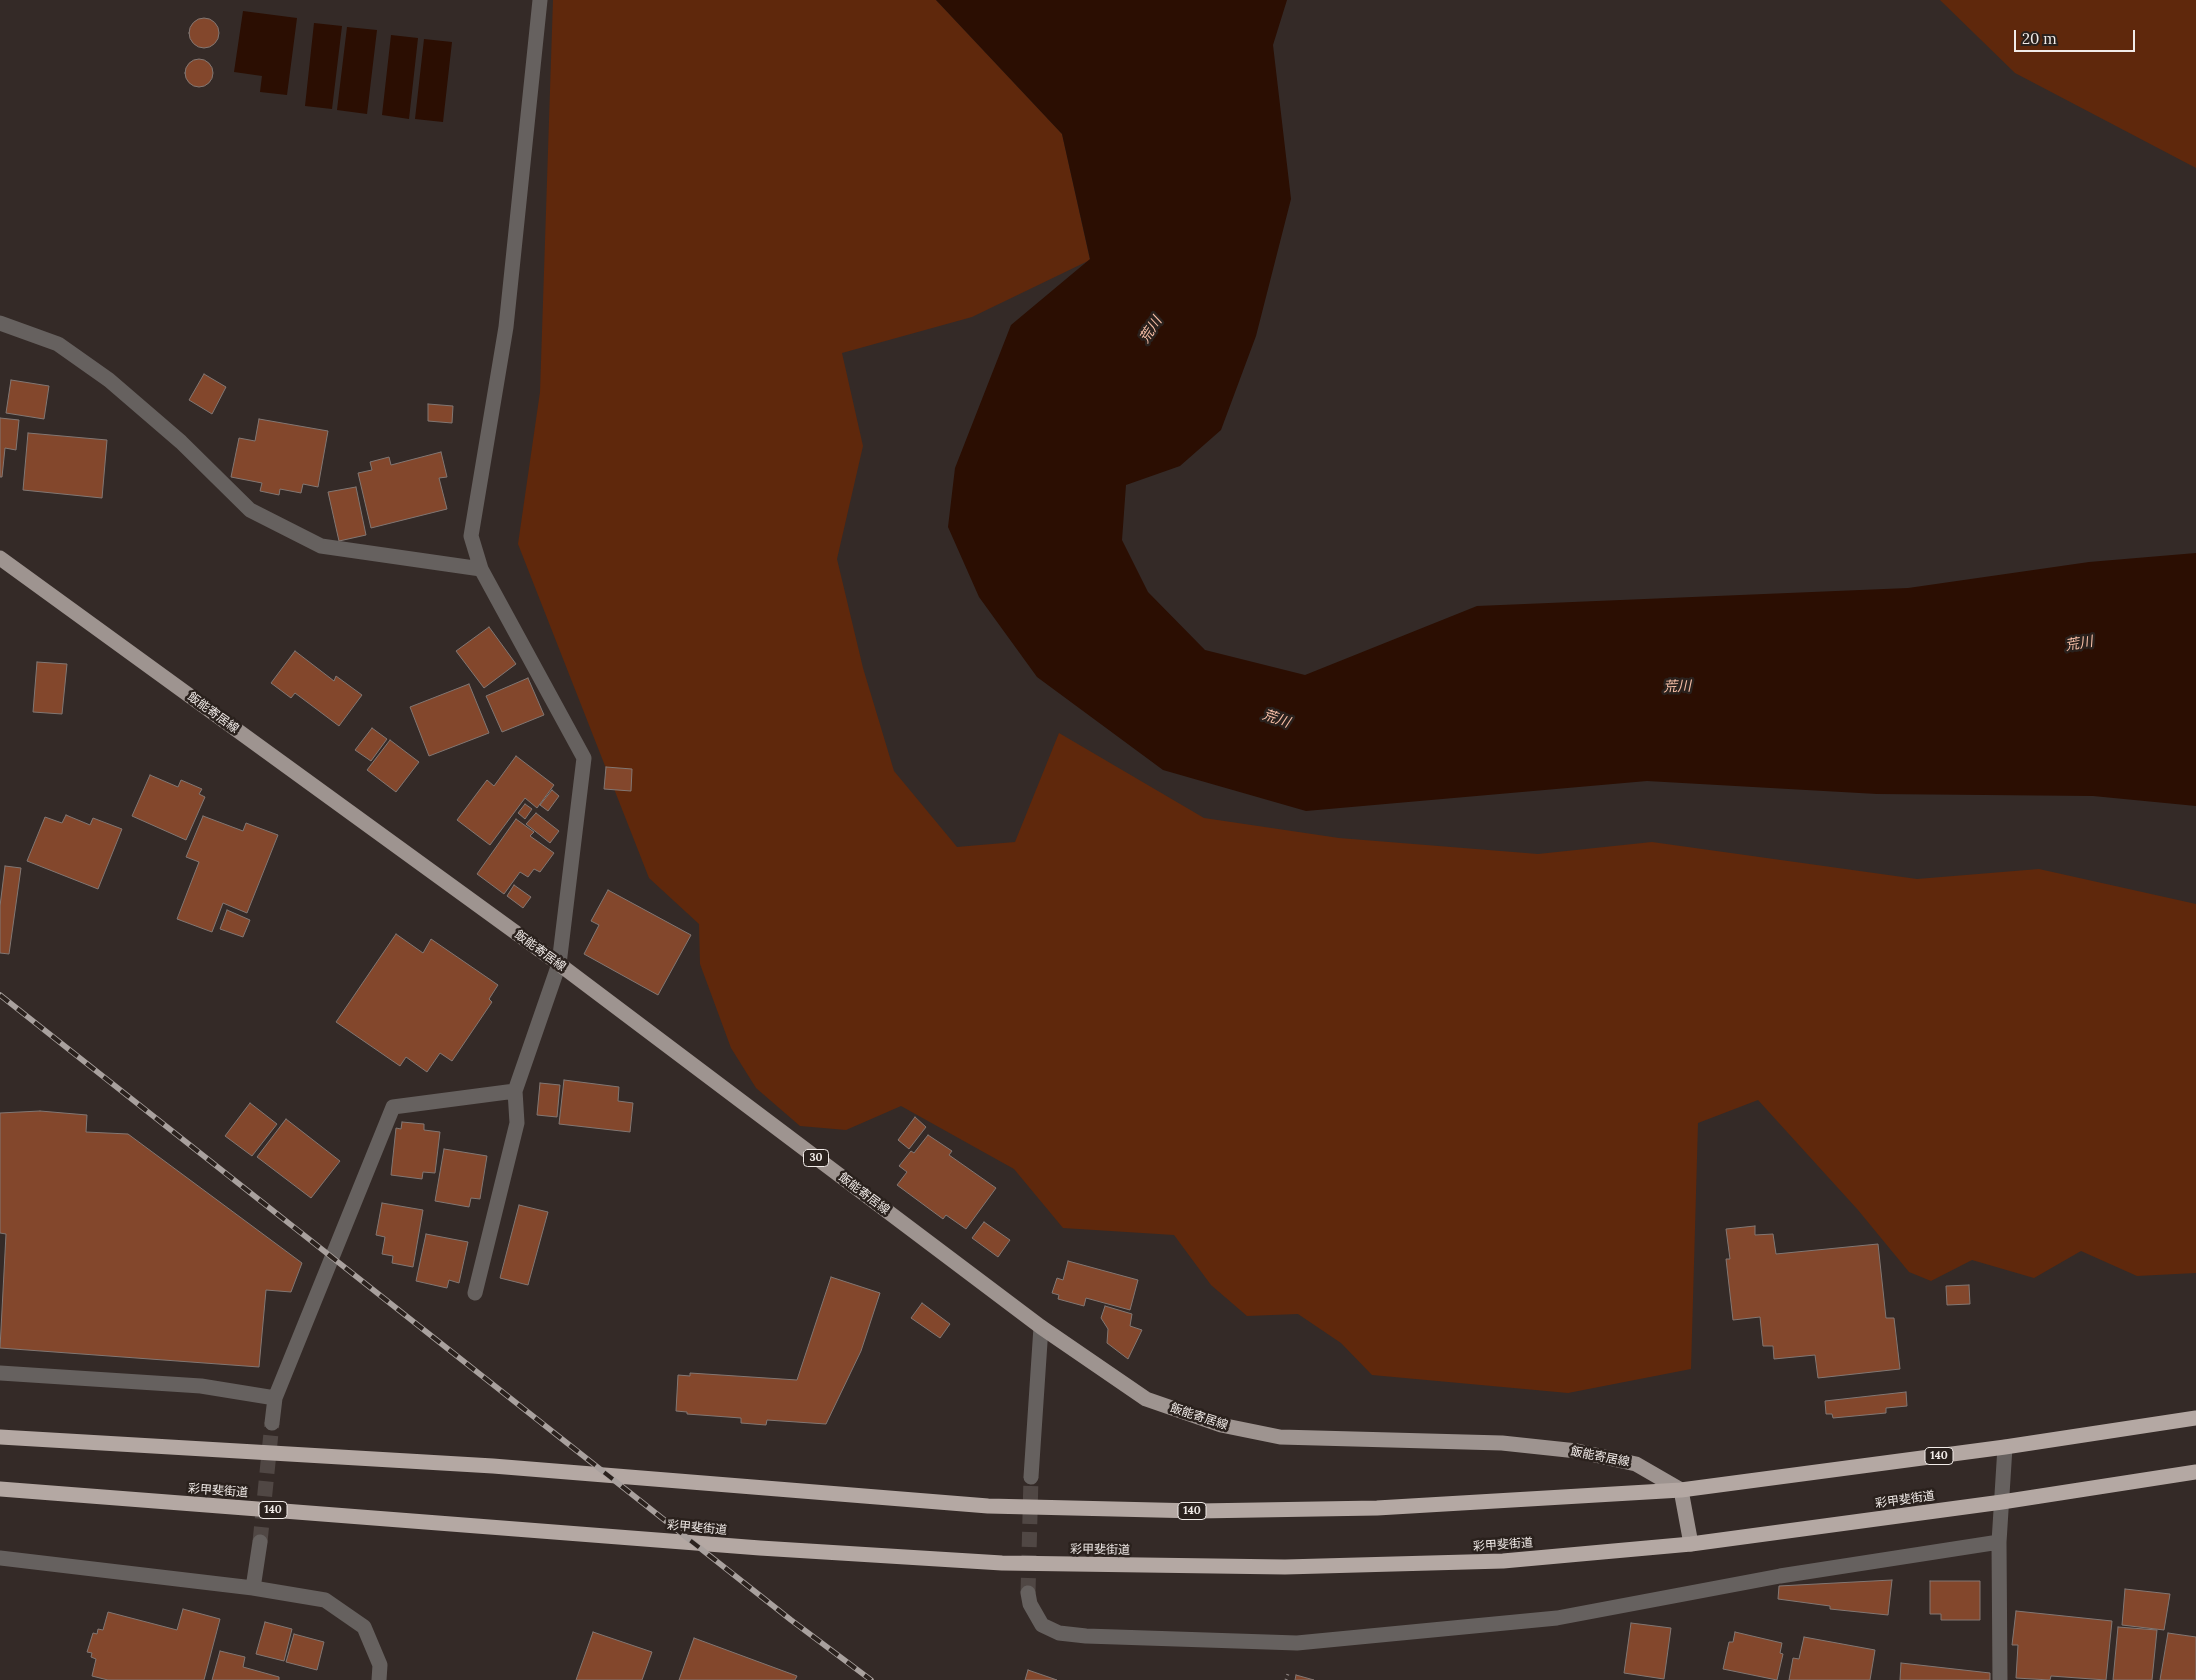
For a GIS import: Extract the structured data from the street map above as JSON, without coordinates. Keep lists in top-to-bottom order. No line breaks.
{"streets":{"highway":["140","彩甲斐街道"],"main road":["飯能寄居線","30"]},"crossings":[["飯能寄居線","140"]],"water":["荒川"],"scale_bar":"20 m"}
